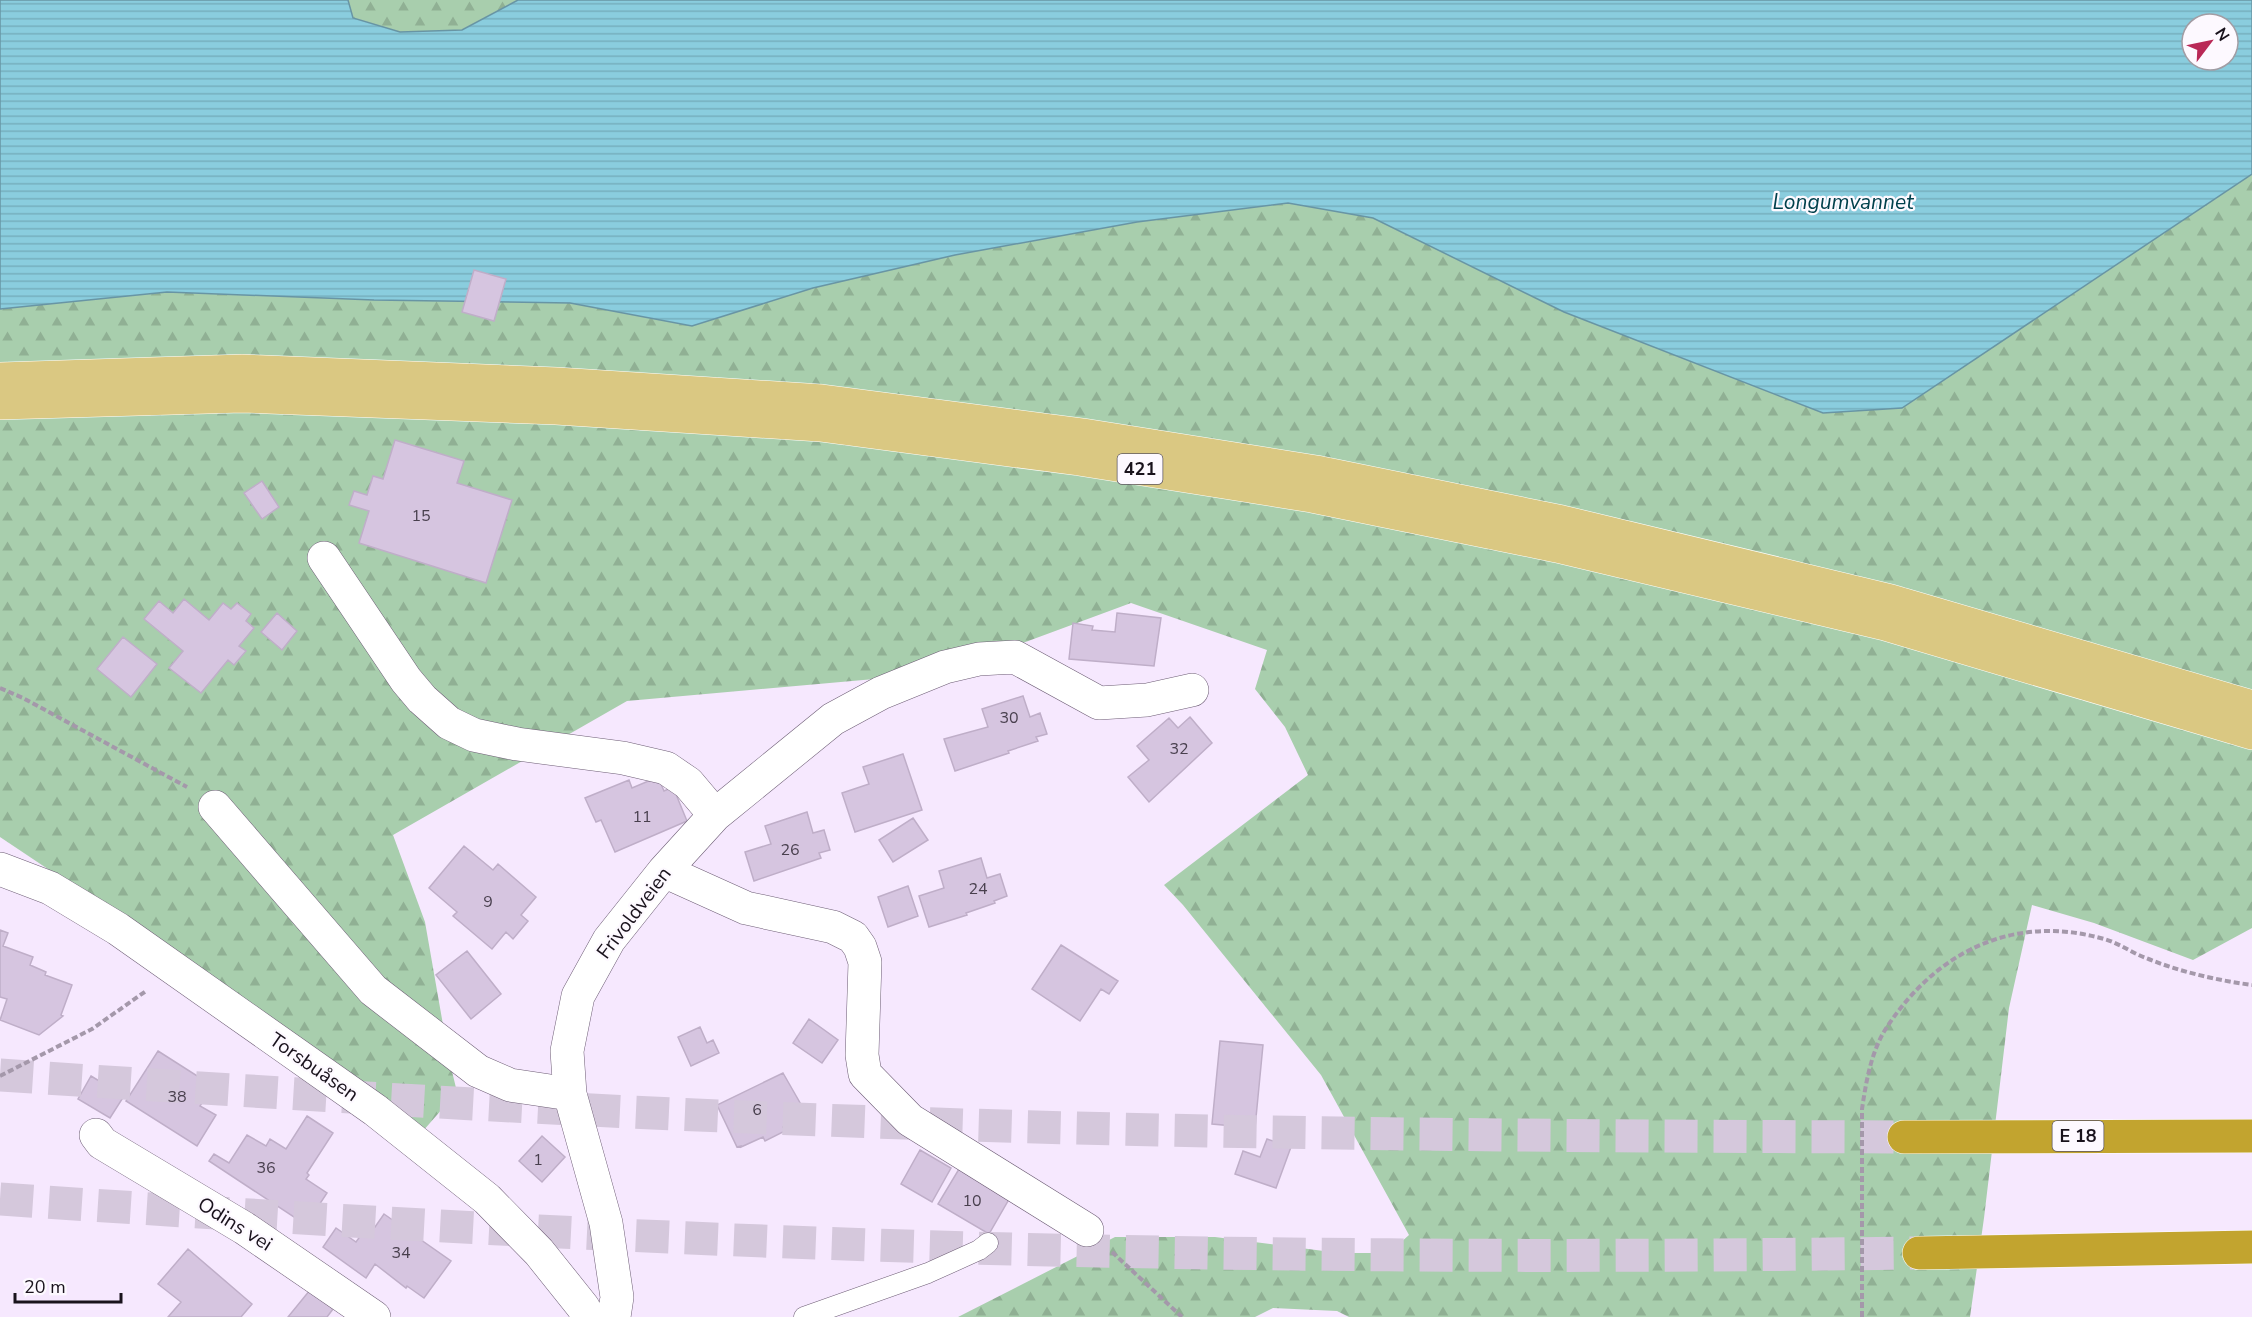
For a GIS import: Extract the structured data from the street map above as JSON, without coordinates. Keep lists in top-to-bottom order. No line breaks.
{"streets":{"highway":["E 18"],"main road":["421"],"street":["Frivoldveien","Torsbuåsen","Odins vei"]},"water":["Longumvannet"],"house_numbers":["15","30","32","11","26","24","9","38","6","1","36","10","34"],"scale_bar":"20 m","north":"top right"}
